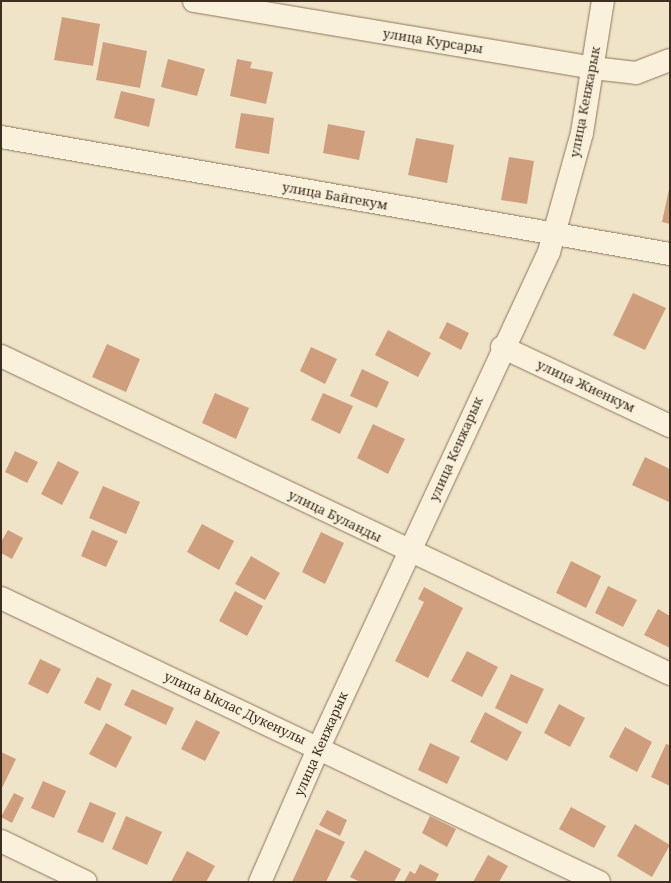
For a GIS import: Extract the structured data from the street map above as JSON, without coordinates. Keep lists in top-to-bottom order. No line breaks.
{"streets":{"street":["улица Курсары","улица Кенжарык","улица Байгекум","улица Жиенкум","улица Буланды","улица Ыклас Дукенулы"]},"crossings":[["улица Курсары","улица Кенжарык"],["улица Кенжарык","улица Байгекум"],["улица Кенжарык","улица Жиенкум"],["улица Кенжарык","улица Буланды"],["улица Кенжарык","улица Ыклас Дукенулы"]]}
